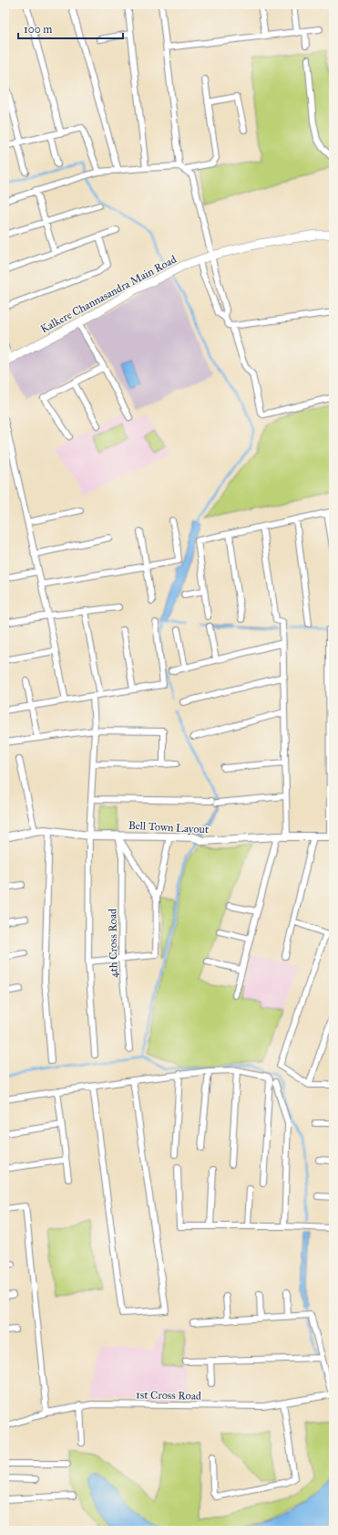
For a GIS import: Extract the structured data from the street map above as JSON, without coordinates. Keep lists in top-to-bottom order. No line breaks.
{"streets":{"main road":["Kalkere Channasandra Main Road"],"street":["Bell Town Layout","4th Cross Road","1st Cross Road"]},"crossings":[["Bell Town Layout","4th Cross Road"]],"scale_bar":"100 m"}
